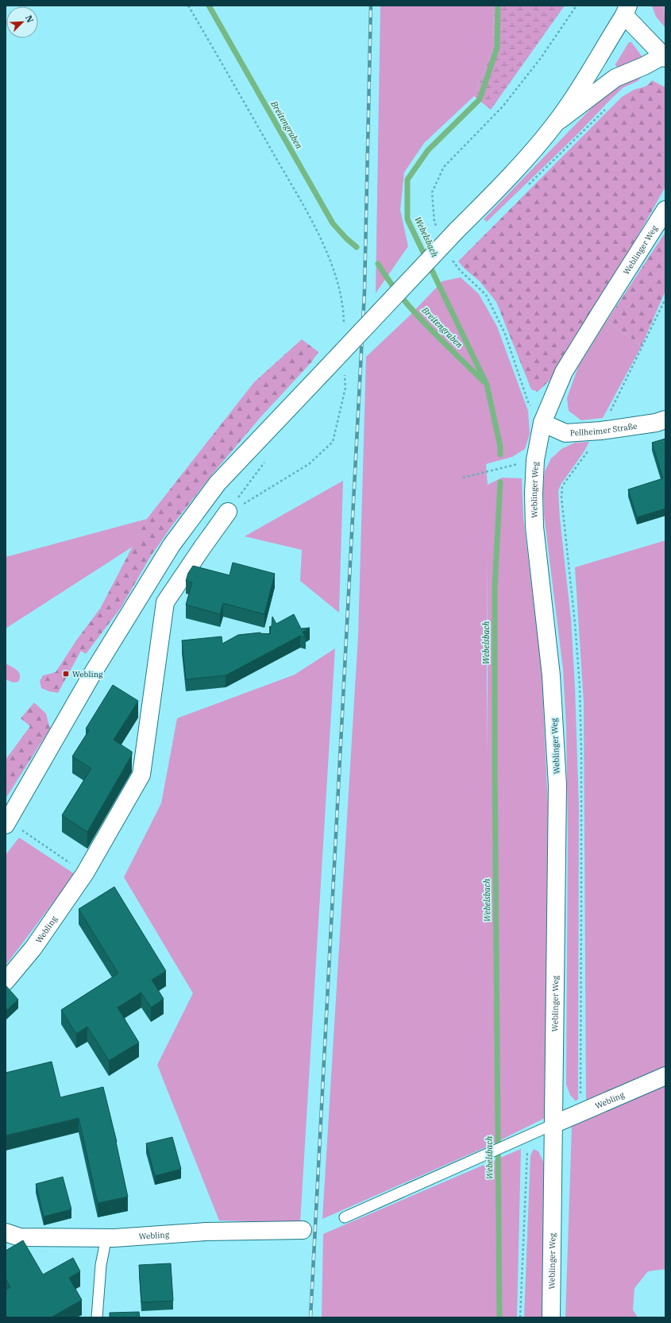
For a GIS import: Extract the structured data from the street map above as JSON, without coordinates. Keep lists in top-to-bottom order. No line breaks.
{"streets":{"street":["Weblinger Weg","Pellheimer Straße","Webling"]},"crossings":[["Weblinger Weg","Pellheimer Straße"],["Weblinger Weg","Webling"]],"water":["Breitengraben","Webelsbach"],"places":{"transit":["Webling"]},"north":"top right"}
